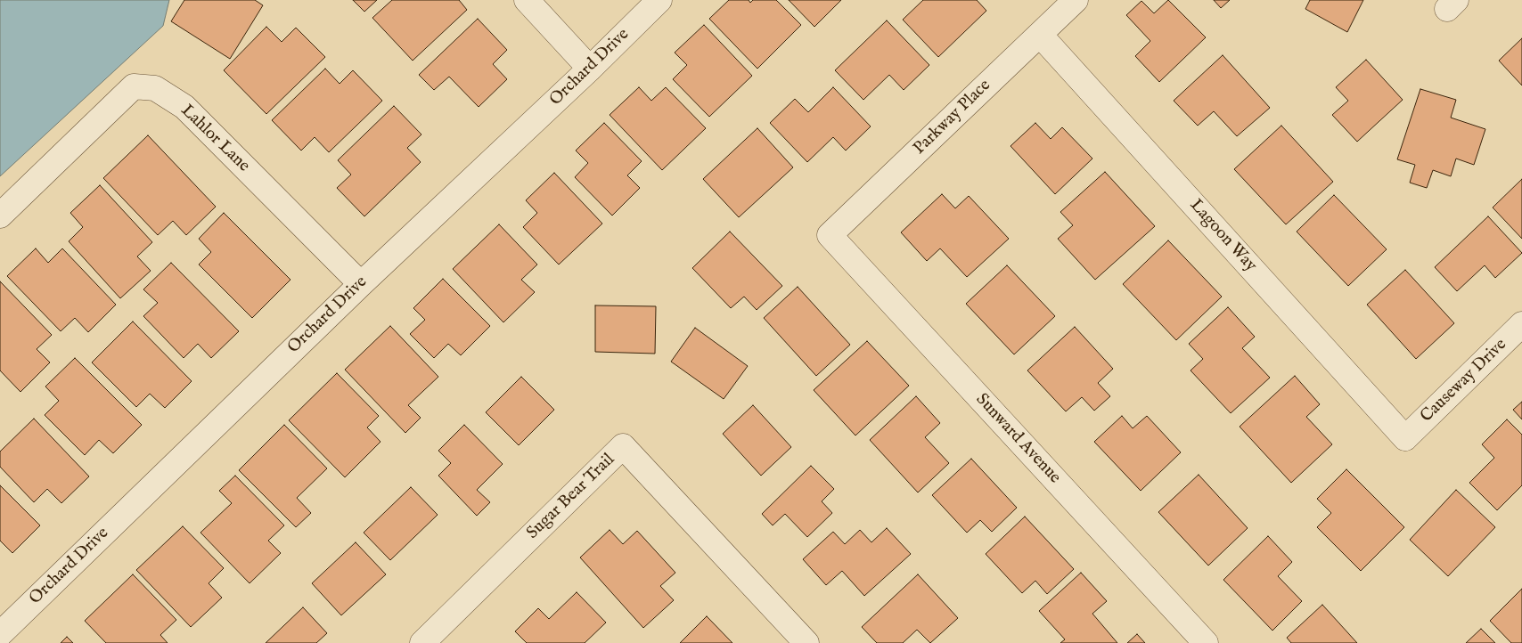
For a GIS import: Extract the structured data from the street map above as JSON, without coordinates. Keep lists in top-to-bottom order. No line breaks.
{"streets":{"street":["Orchard Drive","Parkway Place","Lahlor Lane","Lagoon Way","Causeway Drive","Sunward Avenue","Sugar Bear Trail"]},"crossings":[["Orchard Drive","Lahlor Lane"],["Parkway Place","Lagoon Way"],["Parkway Place","Sunward Avenue"],["Lagoon Way","Causeway Drive"]]}
